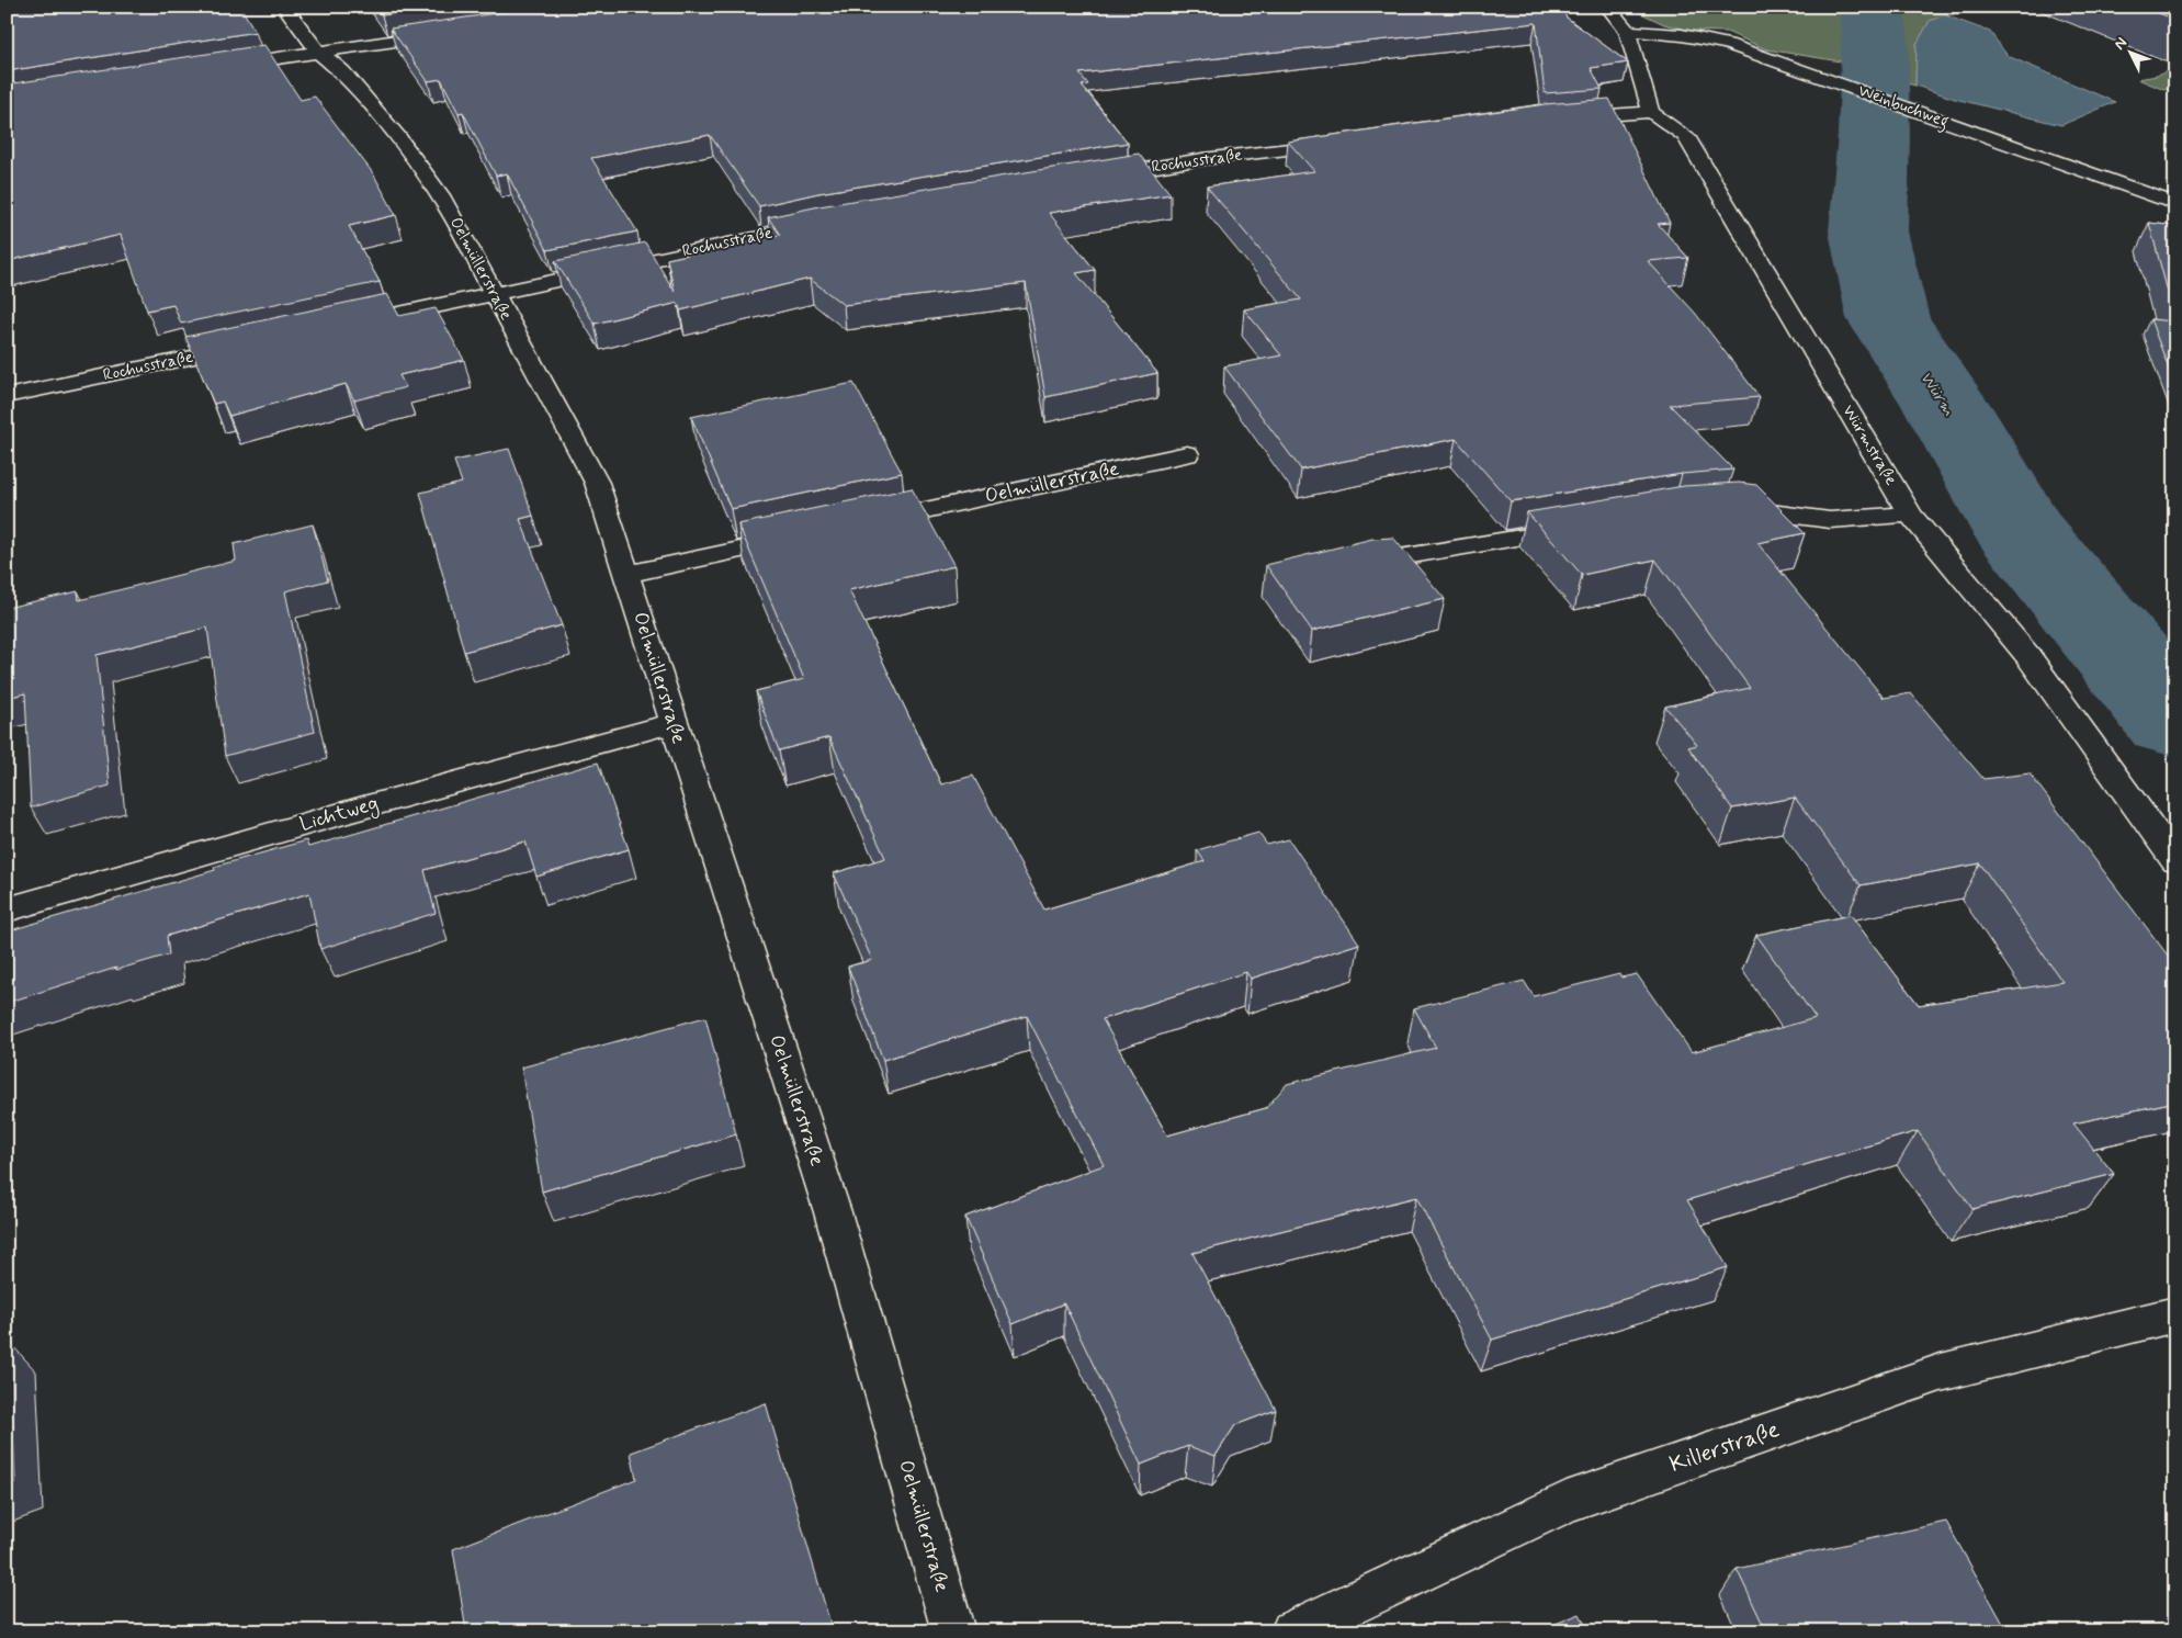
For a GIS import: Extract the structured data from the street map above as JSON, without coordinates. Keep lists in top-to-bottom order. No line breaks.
{"streets":{"street":["Weinbuchweg","Rochusstraße","Oelmüllerstraße","Würmstraße","Lichtweg","Killerstraße"]},"crossings":[["Rochusstraße","Oelmüllerstraße"],["Oelmüllerstraße","Lichtweg"]],"water":["Würm"],"north":"top left"}
